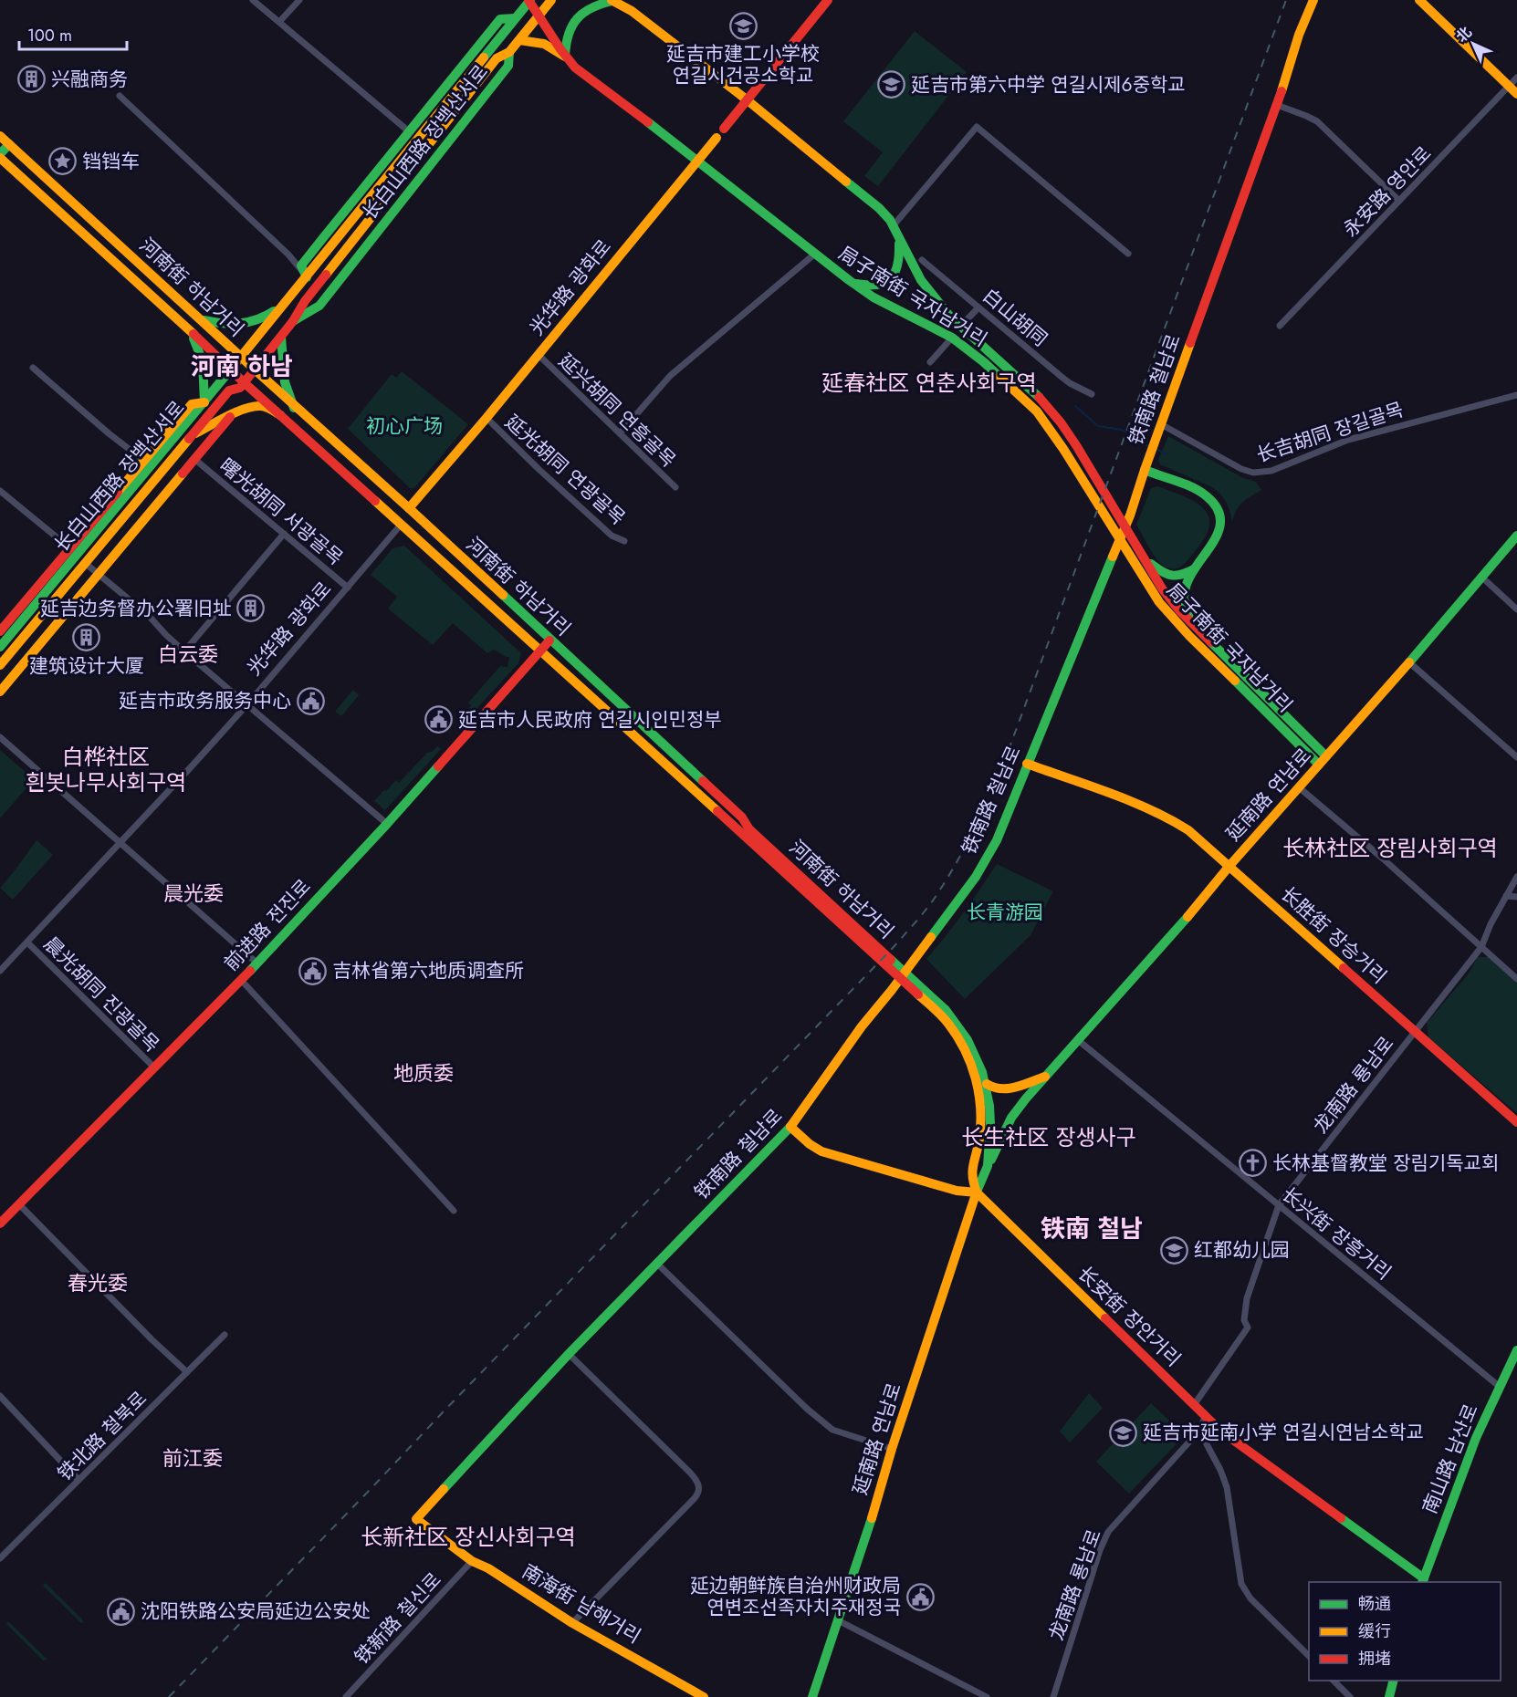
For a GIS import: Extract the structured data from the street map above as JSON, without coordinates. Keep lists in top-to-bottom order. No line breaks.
{"streets":{"main road":["长白山西路 장백산서로","河南街 하남거리","光华路 광화로","局子南街 국자남거리","铁南路 철남로","延南路 연남로","前进路 전진로","长胜街 장승거리","长安街 장안거리","南山路 남산로","南海街 남해거리"],"street":["永安路 영안로","白山胡同","延兴胡同 연흥골목","长吉胡同 장길골목","延光胡同 연광골목","曙光胡同 서광골목","晨光胡同 진광골목","龙南路 룡남로","长兴街 장흥거리","铁北路 철북로","铁新路 철신로"]},"crossings":[["长白山西路 장백산서로","河南街 하남거리"],["长白山西路 장백산서로","局子南街 국자남거리"],["河南街 하남거리","光华路 광화로"],["河南街 하남거리","延南路 연남로"],["河南街 하남거리","前进路 전진로"],["光华路 광화로","局子南街 국자남거리"],["光华路 광화로","延兴胡同 연흥골목"],["光华路 광화로","延光胡同 연광골목"],["光华路 광화로","曙光胡同 서광골목"],["光华路 광화로","晨光胡同 진광골목"],["局子南街 국자남거리","延南路 연남로"],["铁南路 철남로","长吉胡同 장길골목"],["铁南路 철남로","长胜街 장승거리"],["铁南路 철남로","南海街 남해거리"],["延南路 연남로","长胜街 장승거리"],["延南路 연남로","长兴街 장흥거리"],["延南路 연남로","长安街 장안거리"],["前进路 전진로","晨光胡同 진광골목"],["长胜街 장승거리","龙南路 룡남로"],["龙南路 룡남로","长兴街 장흥거리"],["龙南路 룡남로","长安街 장안거리"],["长兴街 장흥거리","南山路 남산로"],["长安街 장안거리","南山路 남산로"],["南海街 남해거리","铁新路 철신로"]],"districts":["河南 하남","延春社区 연춘사회구역","白云委","白桦社区 흰봇나무사회구역","长林社区 장림사회구역","晨光委","地质委","长生社区 장생사구","铁南 철남","春光委","前江委","长新社区 장신사회구역"],"parks":["初心广场","长青游园"],"places":{"school or university":["延吉市建工小学校 연길시건공소학교","延吉市第六中学 연길시제6중학교","红都幼儿园","延吉市延南小学 연길시연남소학교"],"building":["兴融商务","延吉边务督办公署旧址","建筑设计大厦"],"place":["铛铛车"],"public building":["延吉市政务服务中心","延吉市人民政府 연길시인민정부","吉林省第六地质调查所","延边朝鲜族自治州财政局 연변조선족자치주재정국","沈阳铁路公安局延边公安处"],"church":["长林基督教堂 장림기독교회"]},"legend":["畅通","缓行","拥堵"],"scale_bar":"100 m","north":"top left"}
